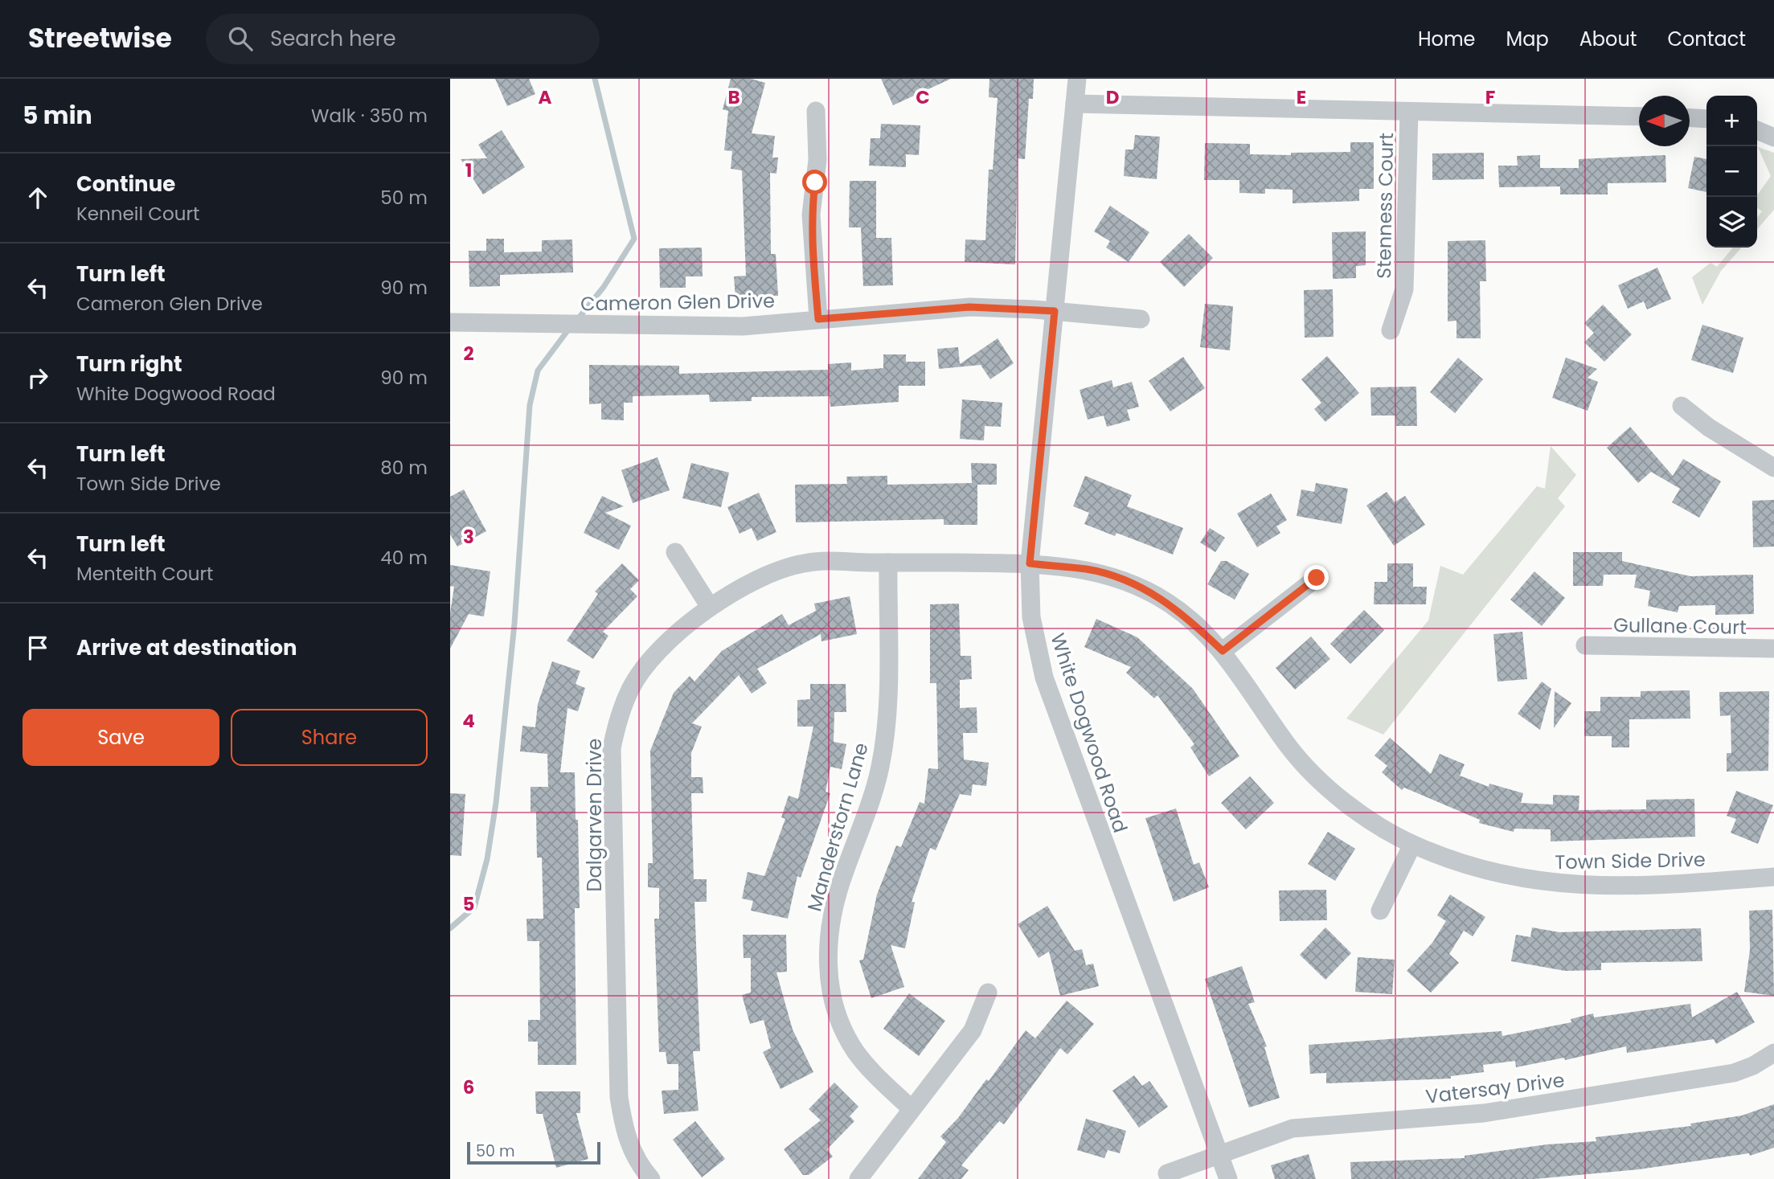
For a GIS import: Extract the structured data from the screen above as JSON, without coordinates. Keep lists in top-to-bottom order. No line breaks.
{"streets":{"street":["Stenness Court","Cameron Glen Drive","Gullane Court","White Dogwood Road","Dalgarven Drive","Manderstorn Lane","Town Side Drive","Vatersay Drive"]},"crossings":[["Cameron Glen Drive","White Dogwood Road"],["White Dogwood Road","Dalgarven Drive"],["White Dogwood Road","Town Side Drive"],["White Dogwood Road","Vatersay Drive"],["Dalgarven Drive","Manderstorn Lane"],["Dalgarven Drive","Town Side Drive"]],"scale_bar":"50 m","north":"left","page":{"header":"Streetwise","search":"Search here","nav":["Home","Map","About","Contact"],"heading":["5 min","Walk · 350 m"],"map_buttons":["+","−"],"list":[["Continue","Kenneil Court","50 m"],["Turn left","Cameron Glen Drive","90 m"],["Turn right","White Dogwood Road","90 m"],["Turn left","Town Side Drive","80 m"],["Turn left","Menteith Court","40 m"],"Arrive at destination"],"buttons":["Save","Share"],"scale":"50 m"},"grid":{"columns":["A","B","C","D","E","F"],"rows":["1","2","3","4","5","6"]}}
